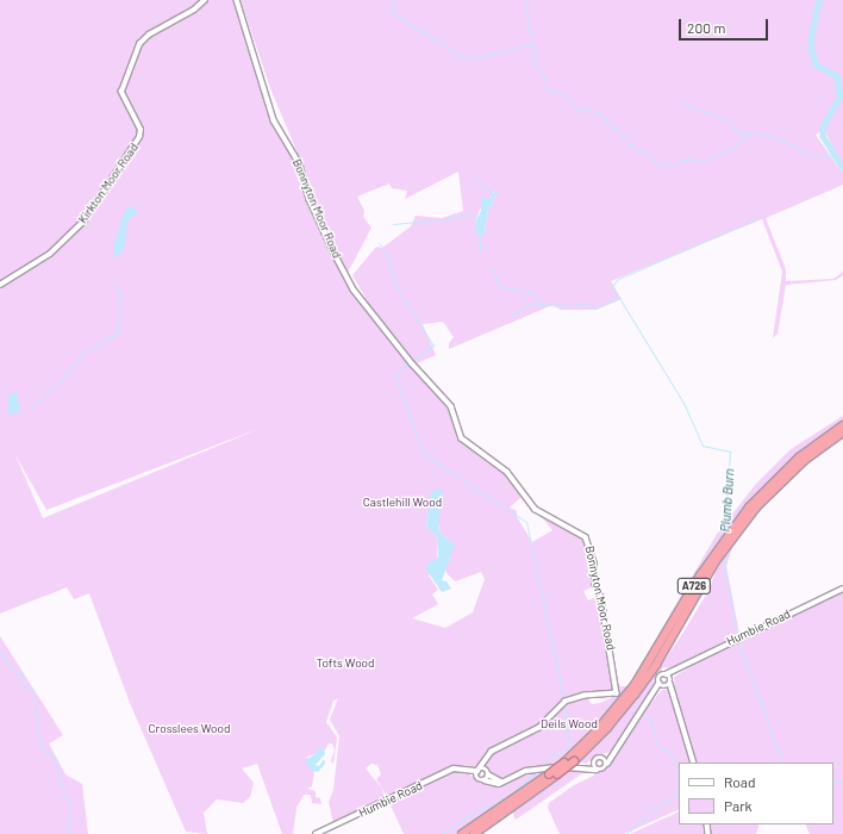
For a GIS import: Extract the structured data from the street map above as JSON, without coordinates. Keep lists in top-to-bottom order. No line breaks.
{"streets":{"highway":["A726"],"street":["Kirkton Moor Road","Bonnyton Moor Road","Humbie Road"]},"water":["Plumb Burn"],"parks":["Castlehill Wood","Tofts Wood","Deils Wood","Crosslees Wood"],"legend":["Road","Park"],"scale_bar":"200 m"}
